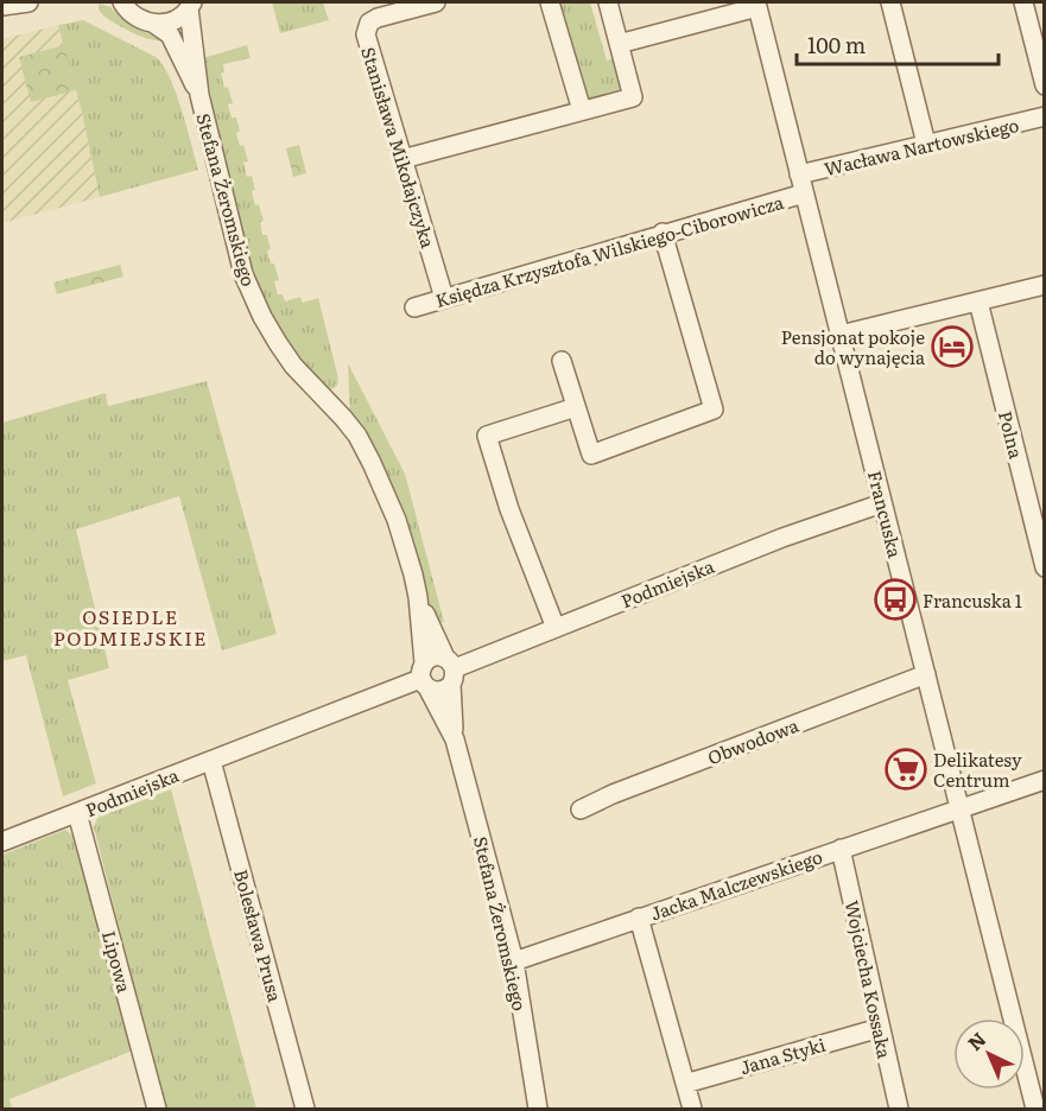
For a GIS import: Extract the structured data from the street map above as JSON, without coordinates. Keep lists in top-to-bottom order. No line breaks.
{"streets":{"street":["Wacława Nartowskiego","Stanisława Mikołajczyka","Stefana Żeromskiego","Księdza Krzysztofa Wilskiego-Ciborowicza","Polna","Francuska","Podmiejska","Obwodowa","Jacka Malczewskiego","Bolesława Prusa","Lipowa","Wojciecha Kossaka","Jana Styki"]},"crossings":[["Wacława Nartowskiego","Francuska"],["Stanisława Mikołajczyka","Księdza Krzysztofa Wilskiego-Ciborowicza"],["Stefana Żeromskiego","Podmiejska"],["Stefana Żeromskiego","Jacka Malczewskiego"],["Księdza Krzysztofa Wilskiego-Ciborowicza","Francuska"],["Francuska","Podmiejska"],["Francuska","Obwodowa"],["Francuska","Jacka Malczewskiego"],["Podmiejska","Bolesława Prusa"],["Podmiejska","Lipowa"],["Jacka Malczewskiego","Wojciecha Kossaka"],["Wojciecha Kossaka","Jana Styki"]],"districts":["OSIEDLE PODMIEJSKIE"],"places":{"hotel":["Pensjonat pokoje do wynajęcia"],"bus stop":["Francuska 1"],"supermarket":["Delikatesy Centrum"]},"scale_bar":"100 m","north":"top left"}
